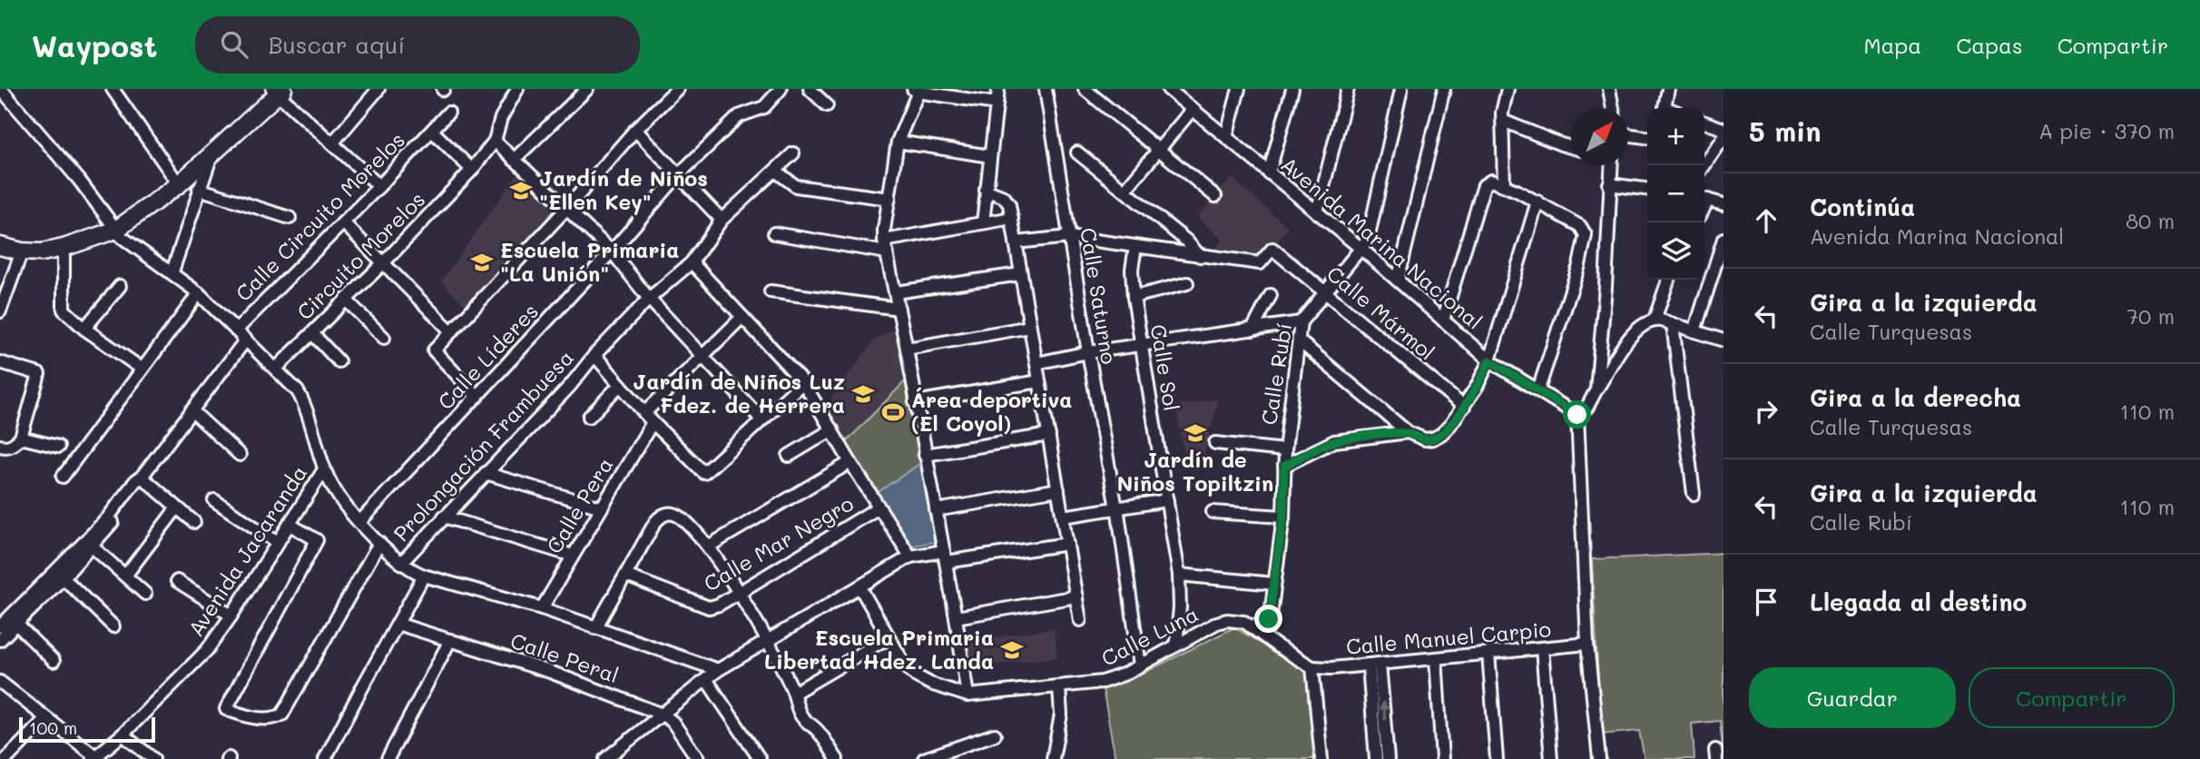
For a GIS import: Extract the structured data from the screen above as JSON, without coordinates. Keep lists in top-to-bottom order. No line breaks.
{"streets":{"street":["Calle Circuito Morelos","Avenida Marina Nacional","Circuito Morelos","Calle Saturno","Calle Mármol","Calle Líderes","Calle Sol","Calle Rubí","Prolongación Frambuesa","Calle Pera","Calle Mar Negro","Avenida Jacaranda","Calle Luna","Calle Manuel Carpio","Calle Peral"]},"crossings":[["Avenida Marina Nacional","Calle Rubí"],["Calle Saturno","Calle Luna"],["Calle Mármol","Calle Rubí"],["Calle Sol","Calle Luna"],["Calle Rubí","Calle Luna"],["Calle Luna","Calle Manuel Carpio"]],"places":{"school or university":["Jardín de Niños \"Ellen Key\"","Escuela Primaria \"La Unión\"","Jardín de Niños Luz Fdez. de Herrera","Jardín de Niños Topiltzin","Escuela Primaria Libertad Hdez. Landa"],"sports":["Área deportiva (El Coyol)"]},"scale_bar":"100 m","north":"top right","page":{"header":"Waypost","search":"Buscar aquí","nav":["Mapa","Capas","Compartir"],"heading":["5 min","A pie · 370 m"],"map_buttons":["+","−"],"list":[["Continúa","Avenida Marina Nacional","80 m"],["Gira a la izquierda","Calle Turquesas","70 m"],["Gira a la derecha","Calle Turquesas","110 m"],["Gira a la izquierda","Calle Rubí","110 m"],"Llegada al destino"],"buttons":["Guardar","Compartir"],"scale":"100 m"}}
